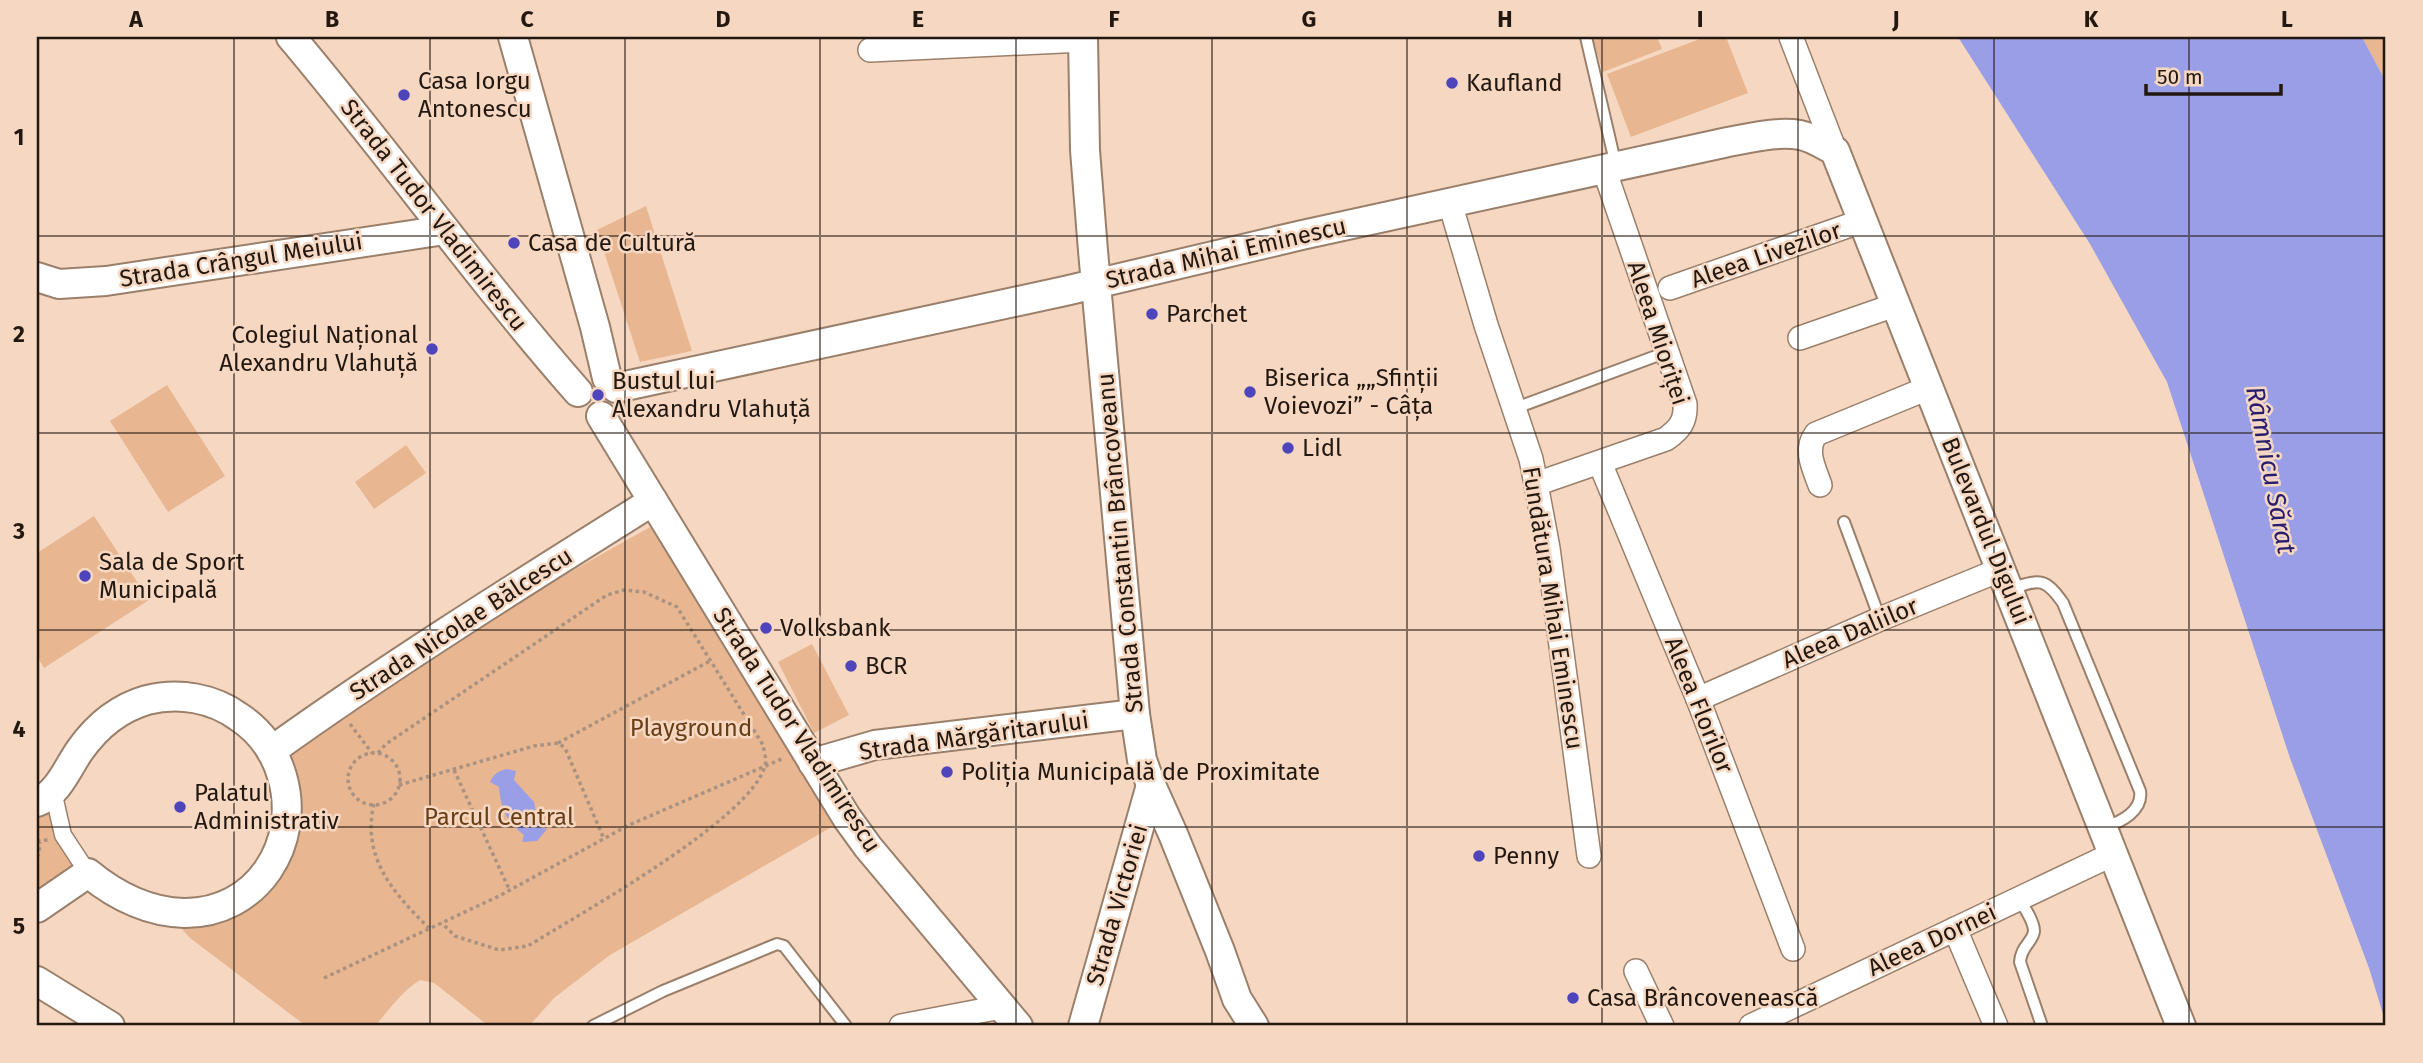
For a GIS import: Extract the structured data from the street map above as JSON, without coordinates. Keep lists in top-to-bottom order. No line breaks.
{"streets":{"street":["Strada Tudor Vladimirescu","Strada Mihai Eminescu","Aleea Livezilor","Strada Crângul Meiului","Aleea Mioriței","Bulevardul Digului","Strada Constantin Brâncoveanu","Fundătura Mihai Eminescu","Strada Nicolae Bălcescu","Aleea Daliilor","Aleea Florilor","Strada Mărgăritarului","Strada Victoriei","Aleea Dornei"]},"crossings":[["Strada Tudor Vladimirescu","Strada Mihai Eminescu"],["Strada Tudor Vladimirescu","Strada Crângul Meiului"],["Strada Tudor Vladimirescu","Strada Nicolae Bălcescu"],["Strada Tudor Vladimirescu","Strada Mărgăritarului"],["Strada Mihai Eminescu","Aleea Mioriței"],["Strada Mihai Eminescu","Bulevardul Digului"],["Strada Mihai Eminescu","Strada Constantin Brâncoveanu"],["Strada Mihai Eminescu","Fundătura Mihai Eminescu"],["Aleea Livezilor","Bulevardul Digului"],["Aleea Mioriței","Fundătura Mihai Eminescu"],["Aleea Mioriței","Aleea Florilor"],["Bulevardul Digului","Aleea Daliilor"],["Bulevardul Digului","Aleea Dornei"],["Strada Constantin Brâncoveanu","Strada Mărgăritarului"],["Strada Constantin Brâncoveanu","Strada Victoriei"],["Aleea Daliilor","Aleea Florilor"]],"water":["Râmnicu Sărat"],"parks":["Playground","Parcul Central"],"places":["Kaufland","Casa Iorgu Antonescu","Casa de Cultură","Parchet","Colegiul Național Alexandru Vlahuță","Biserica „„Sfinții Voievozi” - Câța","Bustul lui Alexandru Vlahuță","Lidl","Sala de Sport Municipală","Volksbank","BCR","Poliția Municipală de Proximitate","Palatul Administrativ","Penny","Casa Brâncovenească"],"scale_bar":"50 m","grid":{"columns":["A","B","C","D","E","F","G","H","I","J","K","L"],"rows":["1","2","3","4","5"]}}
